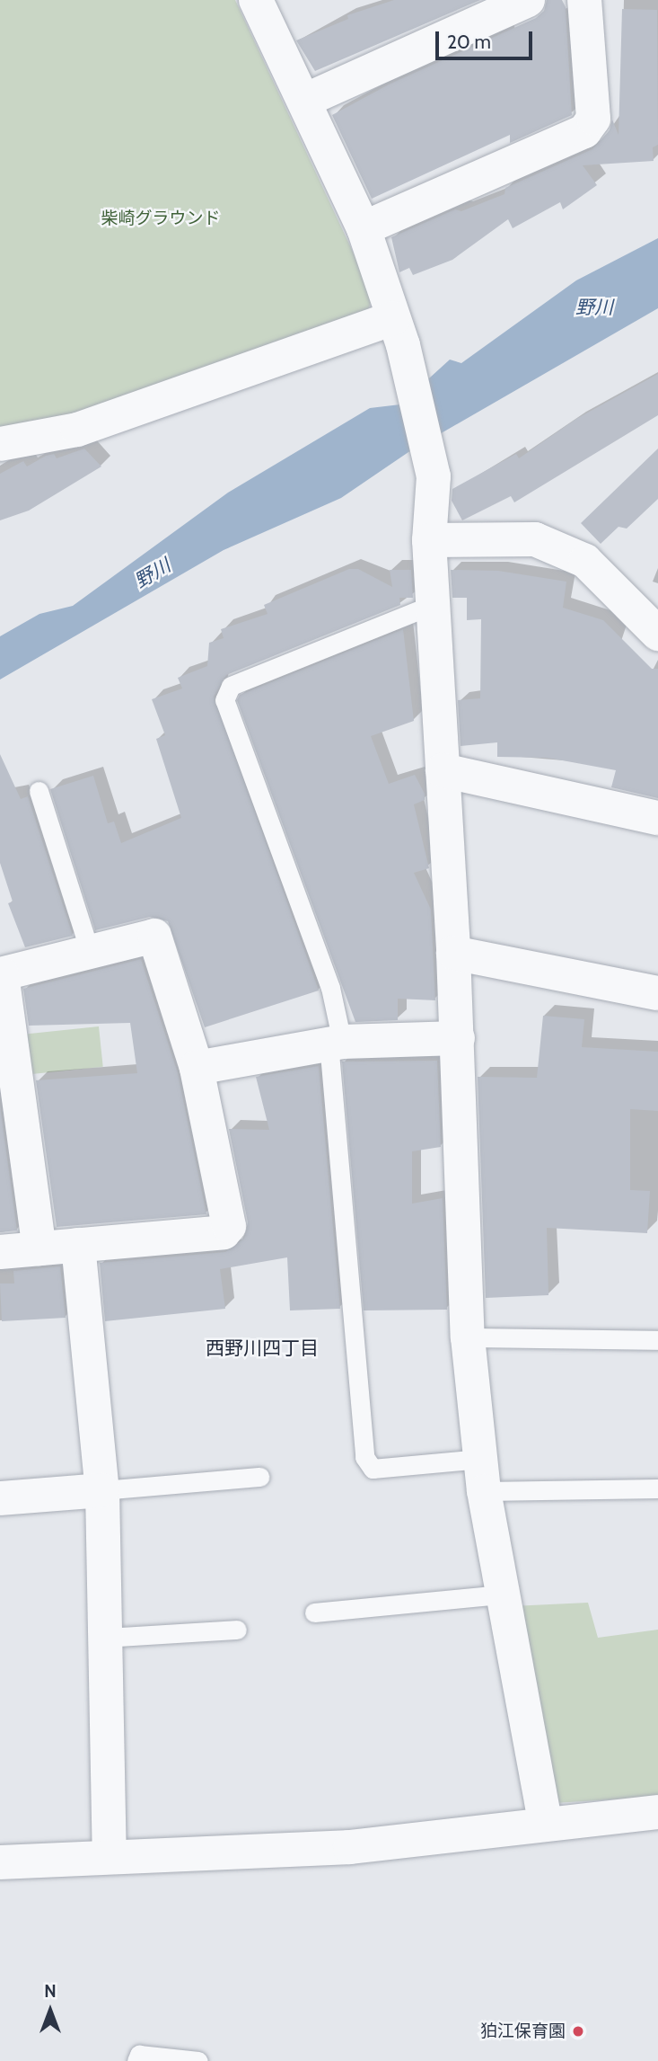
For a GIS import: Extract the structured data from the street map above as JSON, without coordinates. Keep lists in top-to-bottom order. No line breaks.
{"districts":["西野川四丁目"],"water":["野川"],"parks":["柴崎グラウンド"],"places":["狛江保育園"],"scale_bar":"20 m","north":"top"}
